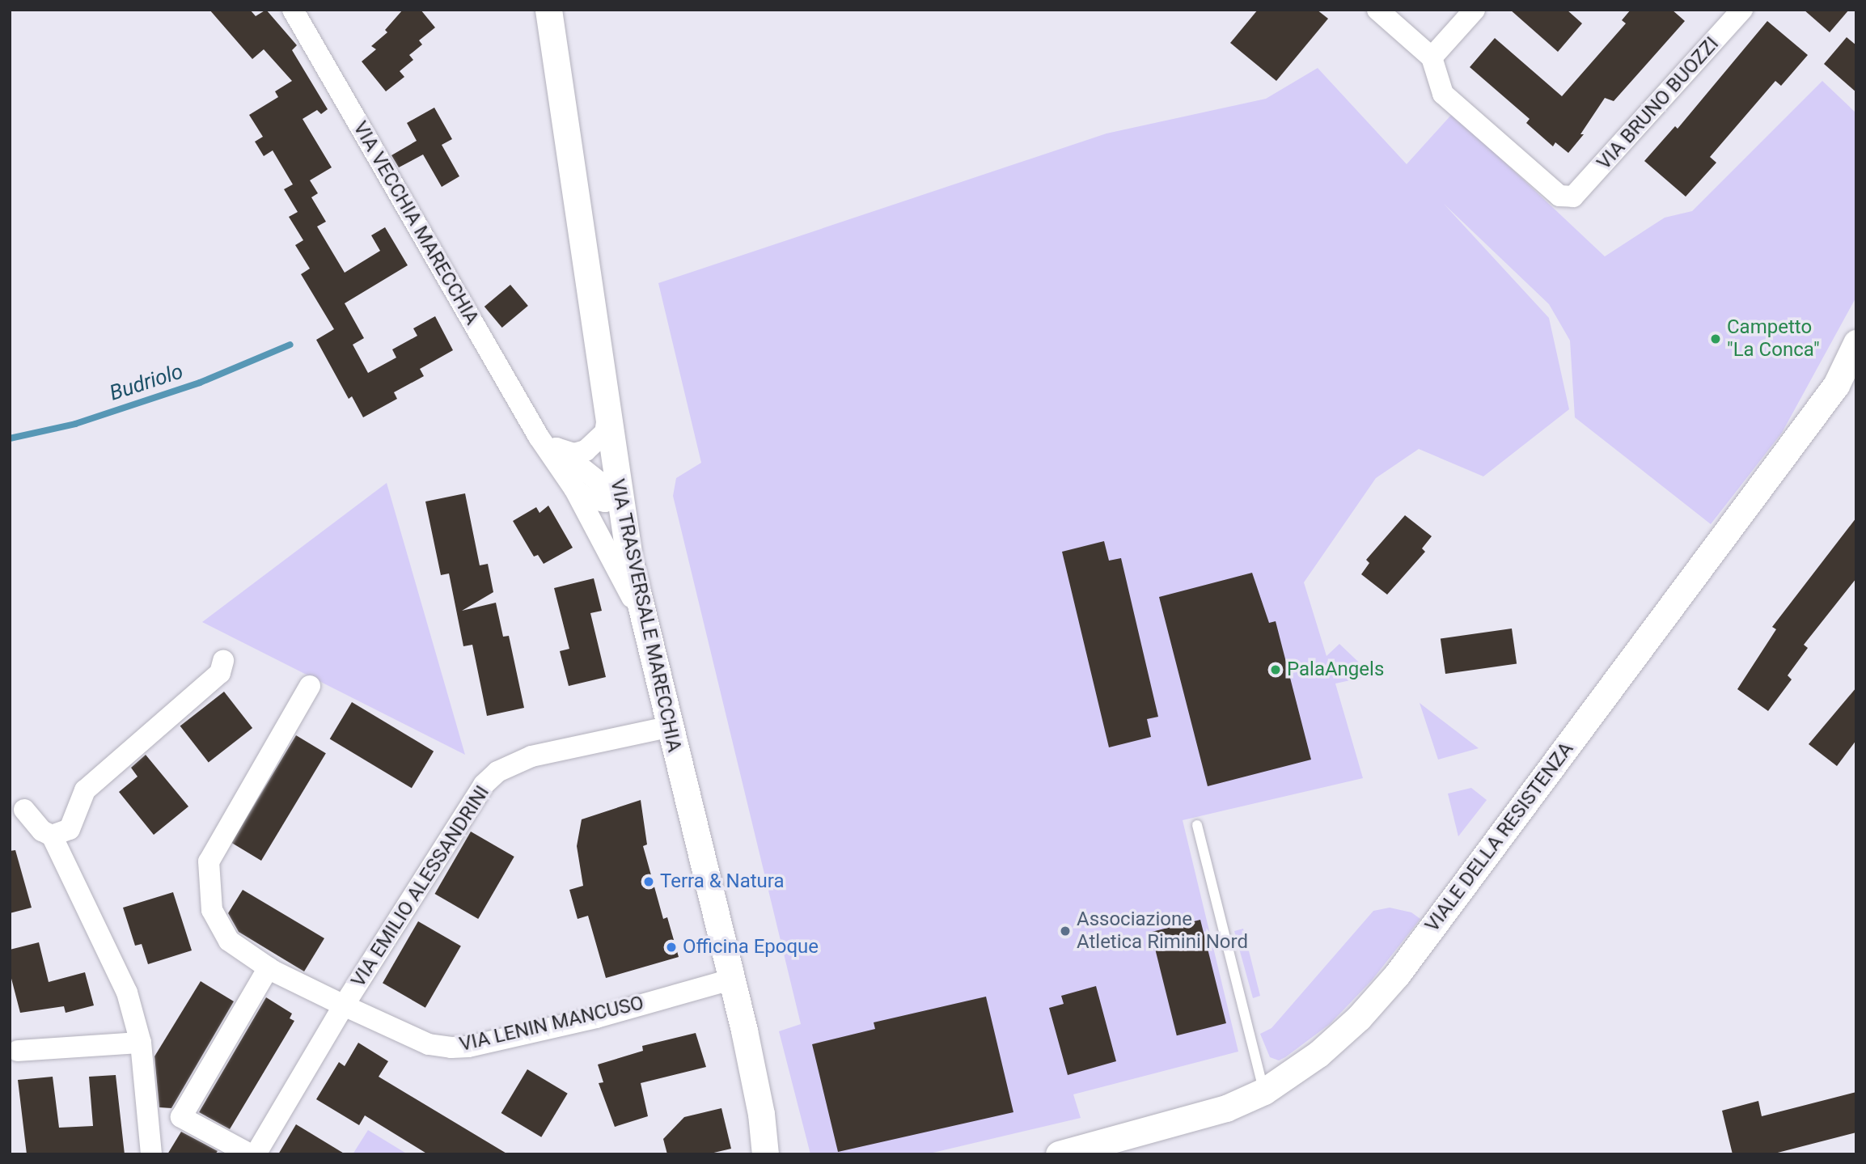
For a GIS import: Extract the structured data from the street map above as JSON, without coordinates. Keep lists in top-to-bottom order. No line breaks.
{"streets":{"street":["VIA BRUNO BUOZZI","VIA VECCHIA MARECCHIA","VIA TRASVERSALE MARECCHIA","VIALE DELLA RESISTENZA","VIA EMILIO ALESSANDRINI","VIA LENIN MANCUSO"]},"crossings":[["VIA VECCHIA MARECCHIA","VIA TRASVERSALE MARECCHIA"],["VIA TRASVERSALE MARECCHIA","VIA EMILIO ALESSANDRINI"],["VIA TRASVERSALE MARECCHIA","VIA LENIN MANCUSO"],["VIA EMILIO ALESSANDRINI","VIA LENIN MANCUSO"]],"water":["Budriolo"],"places":["Campetto \"La Conca\"","PalaAngels","Terra & Natura","Associazione Atletica Rimini Nord","Officina Epoque"]}
